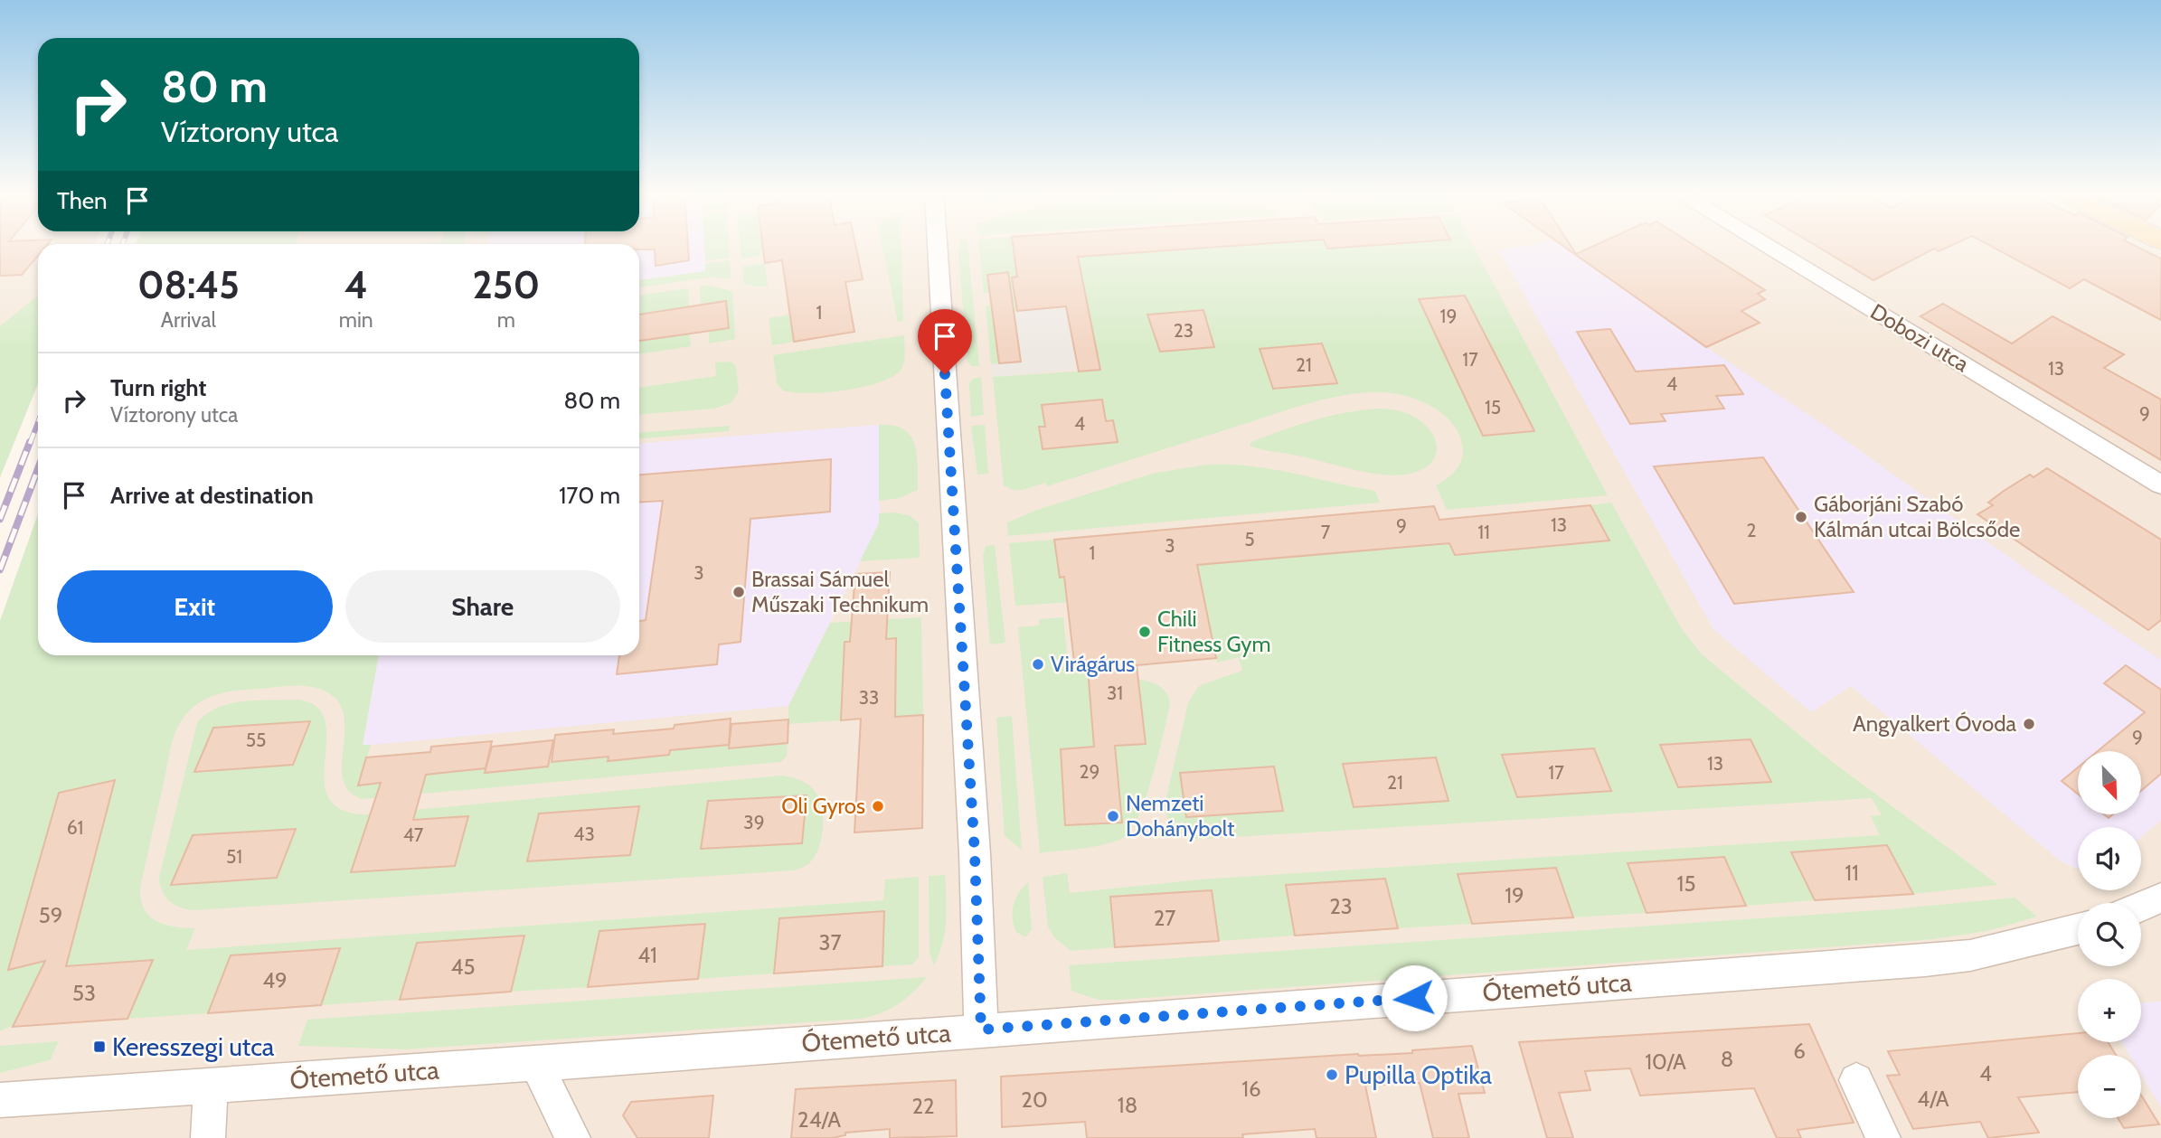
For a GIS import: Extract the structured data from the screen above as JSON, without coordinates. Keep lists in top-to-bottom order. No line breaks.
{"streets":{"street":["Dobozi utca","Ótemető utca"]},"places":{"other":["Gáborjáni Szabó Kálmán utcai Bölcsőde","Brassai Sámuel Műszaki Technikum","Chili Fitness Gym","Virágárus","Angyalkert Óvoda","Oli Gyros","Nemzeti Dohánybolt","Pupilla Optika"],"transit":["Keresszegi utca"]},"house_numbers":["1","19","23","17","21","13","4","15","9","4","13","9","2","7","11","5","3","1","3","31","33","9","55","13","29","17","21","39","61","43","47","51","11","15","19","23","59","27","37","41","45","49","53","6","8","10/A","4","16","4/A","20","18","22","24/A"],"north":"bottom right","page":{"turn":["80 m","Víztorony utca"],"then":"Then","eta":["08:45","Arrival","4","min","250","m"],"list":[{"name":"Turn right","note":"Víztorony utca","value":"80 m"},{"name":"Arrive at destination","value":"170 m"}],"buttons":["Exit","Share"],"map_buttons":["+","−"]}}
